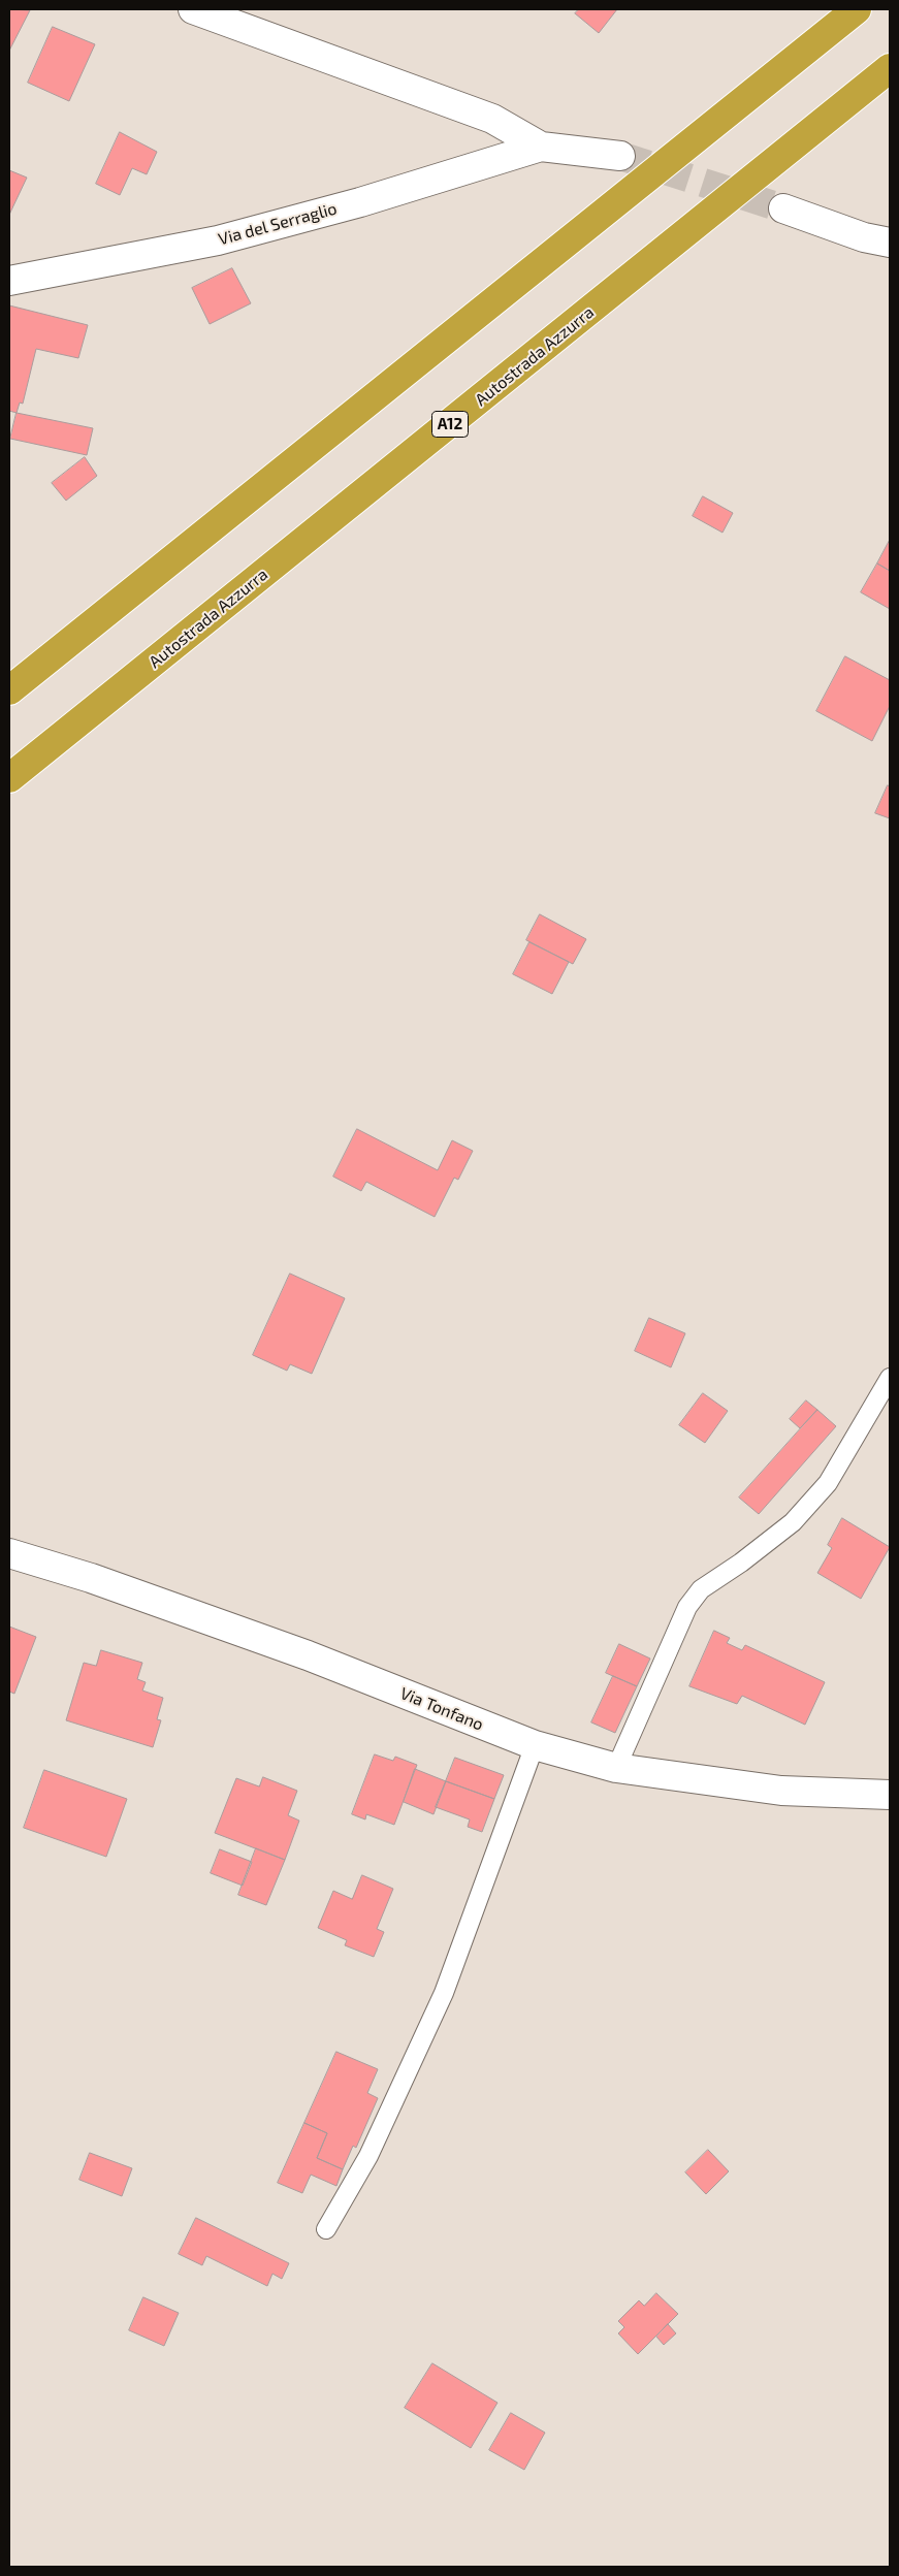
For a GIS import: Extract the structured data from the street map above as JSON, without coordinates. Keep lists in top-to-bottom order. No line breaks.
{"streets":{"highway":["Autostrada Azzurra","A12"],"street":["Via del Serraglio","Via Tonfano"]}}
